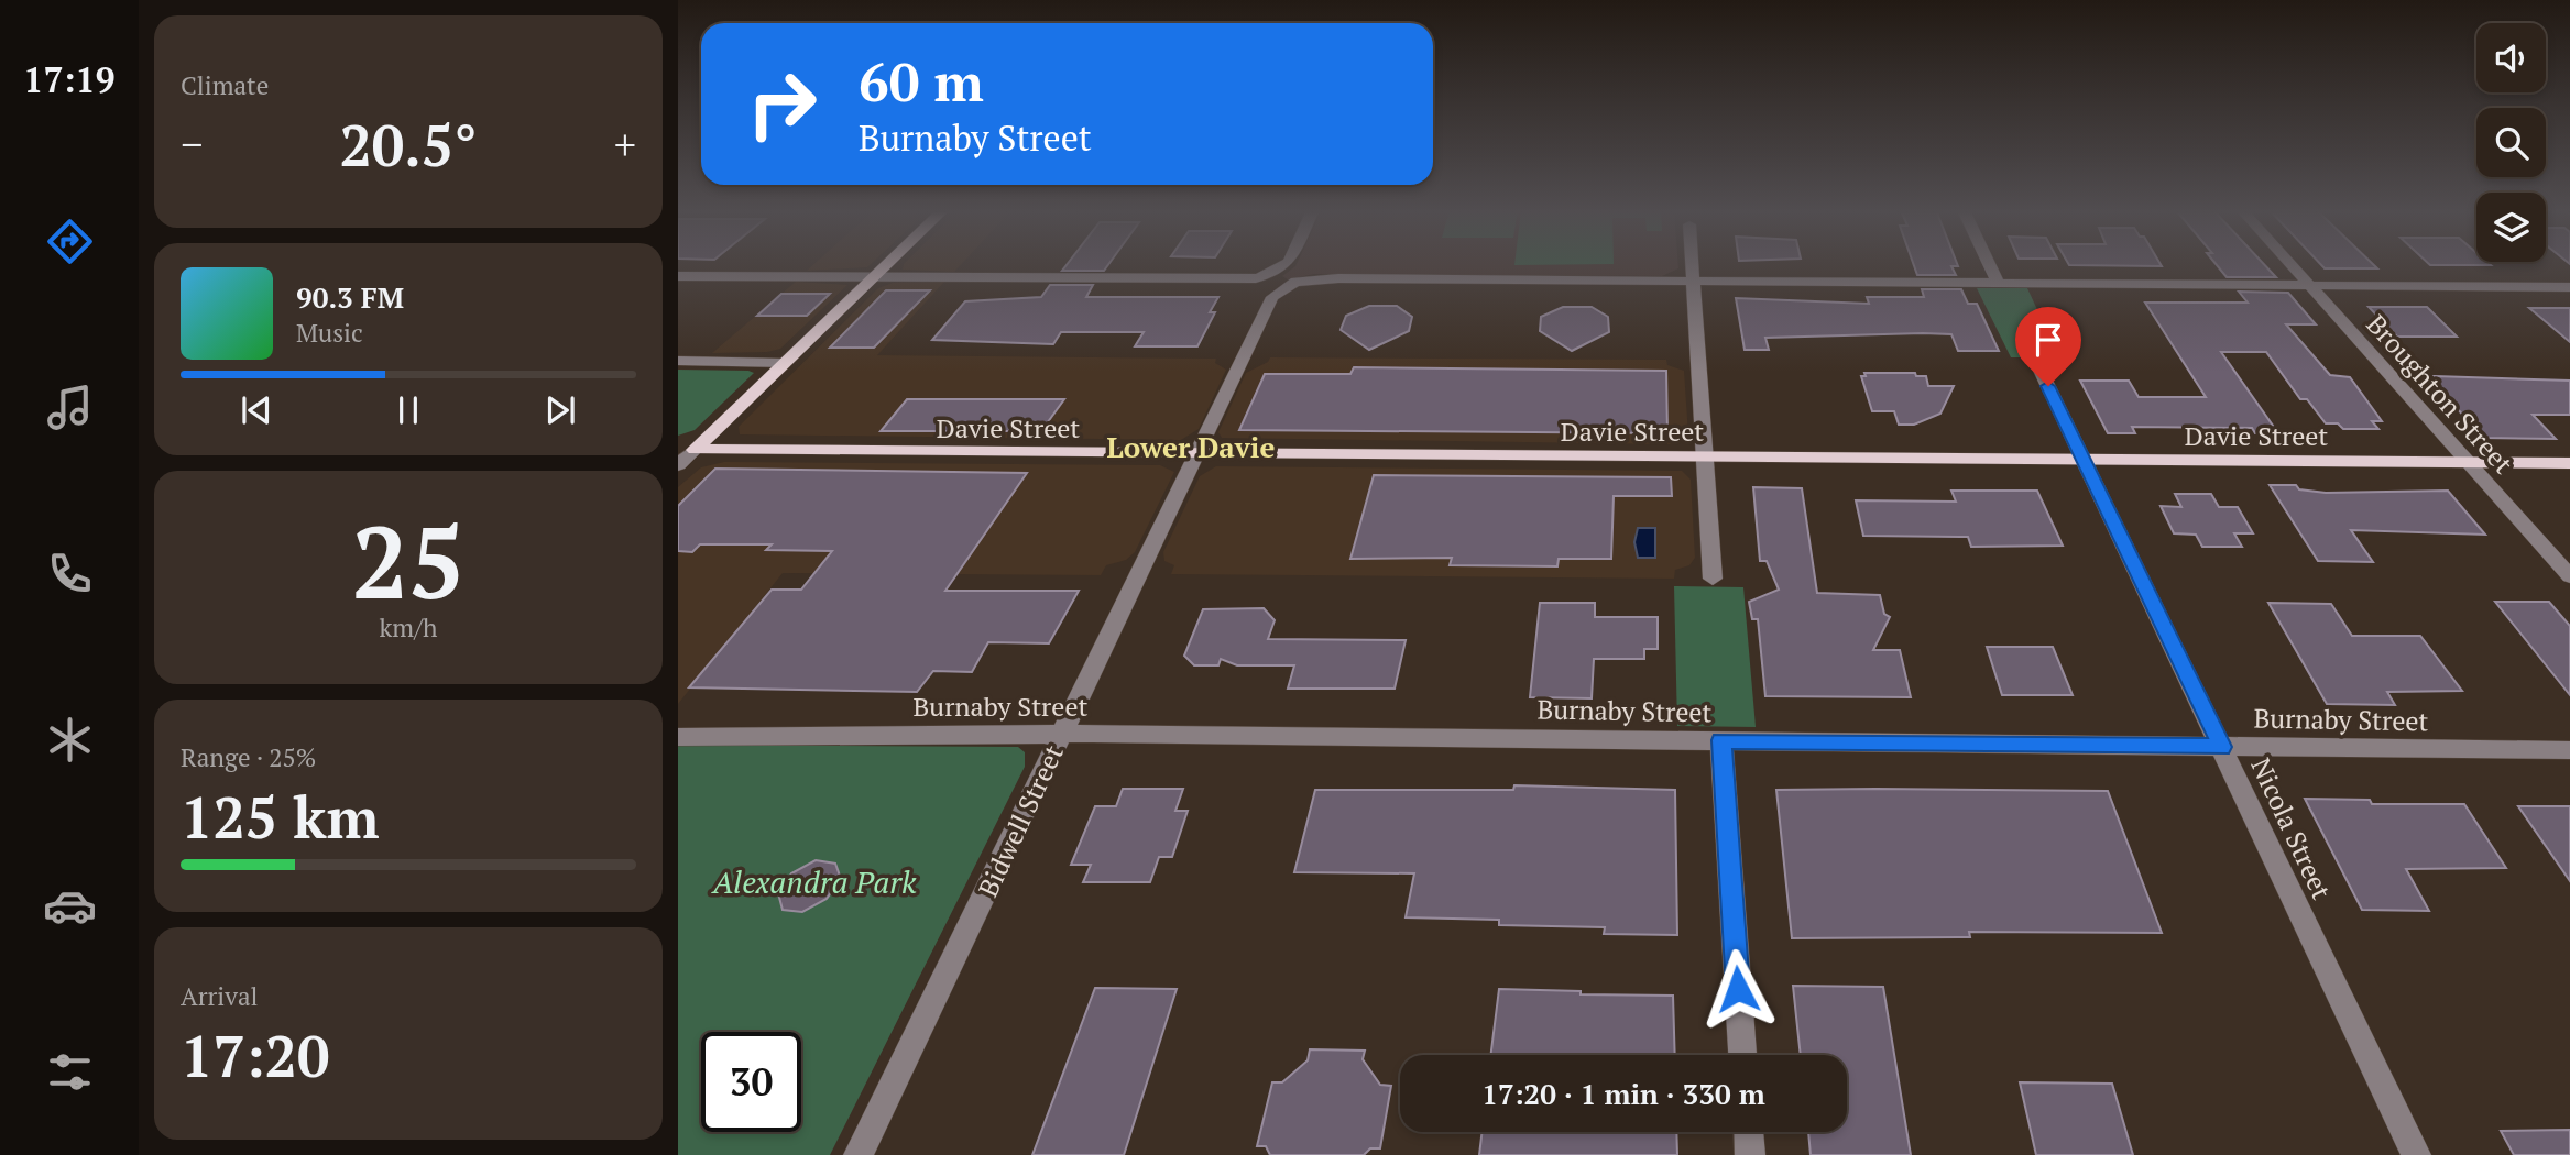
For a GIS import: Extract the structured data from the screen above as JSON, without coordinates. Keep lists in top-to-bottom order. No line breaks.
{"streets":{"main road":["Davie Street"],"street":["Broughton Street","Burnaby Street","Bidwell Street","Nicola Street"]},"crossings":[["Broughton Street","Davie Street"],["Davie Street","Bidwell Street"],["Davie Street","Nicola Street"],["Burnaby Street","Bidwell Street"],["Burnaby Street","Nicola Street"]],"districts":["Lower Davie"],"parks":["Alexandra Park"],"page":{"tabs":"17:19","tile":["Climate",["25","km/h"],["Range · 25%","125 km"],["Arrival","17:20"]],"turn":["60 m","Burnaby Street"],"heat":["−","20.5°","+"],"song":["90.3 FM","Music"],"limit":"30","trip":"17:20 · 1 min · 330 m"}}
